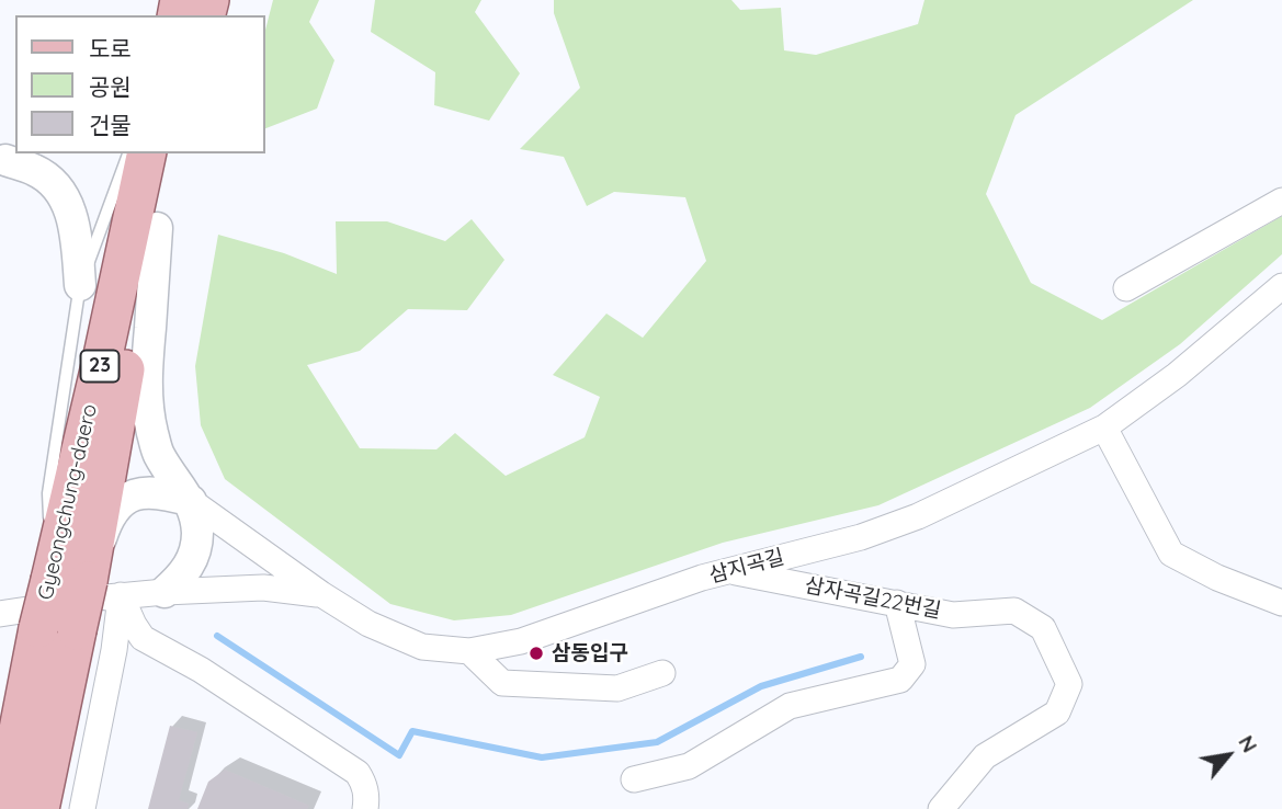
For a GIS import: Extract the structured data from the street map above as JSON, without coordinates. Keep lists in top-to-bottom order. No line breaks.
{"streets":{"main road":["23","Gyeongchung-daero"],"street":["삼지곡길","삼자곡길22번길"]},"crossings":[["삼지곡길","삼자곡길22번길"]],"places":["삼동입구"],"legend":["도로","공원","건물"],"north":"top right"}
